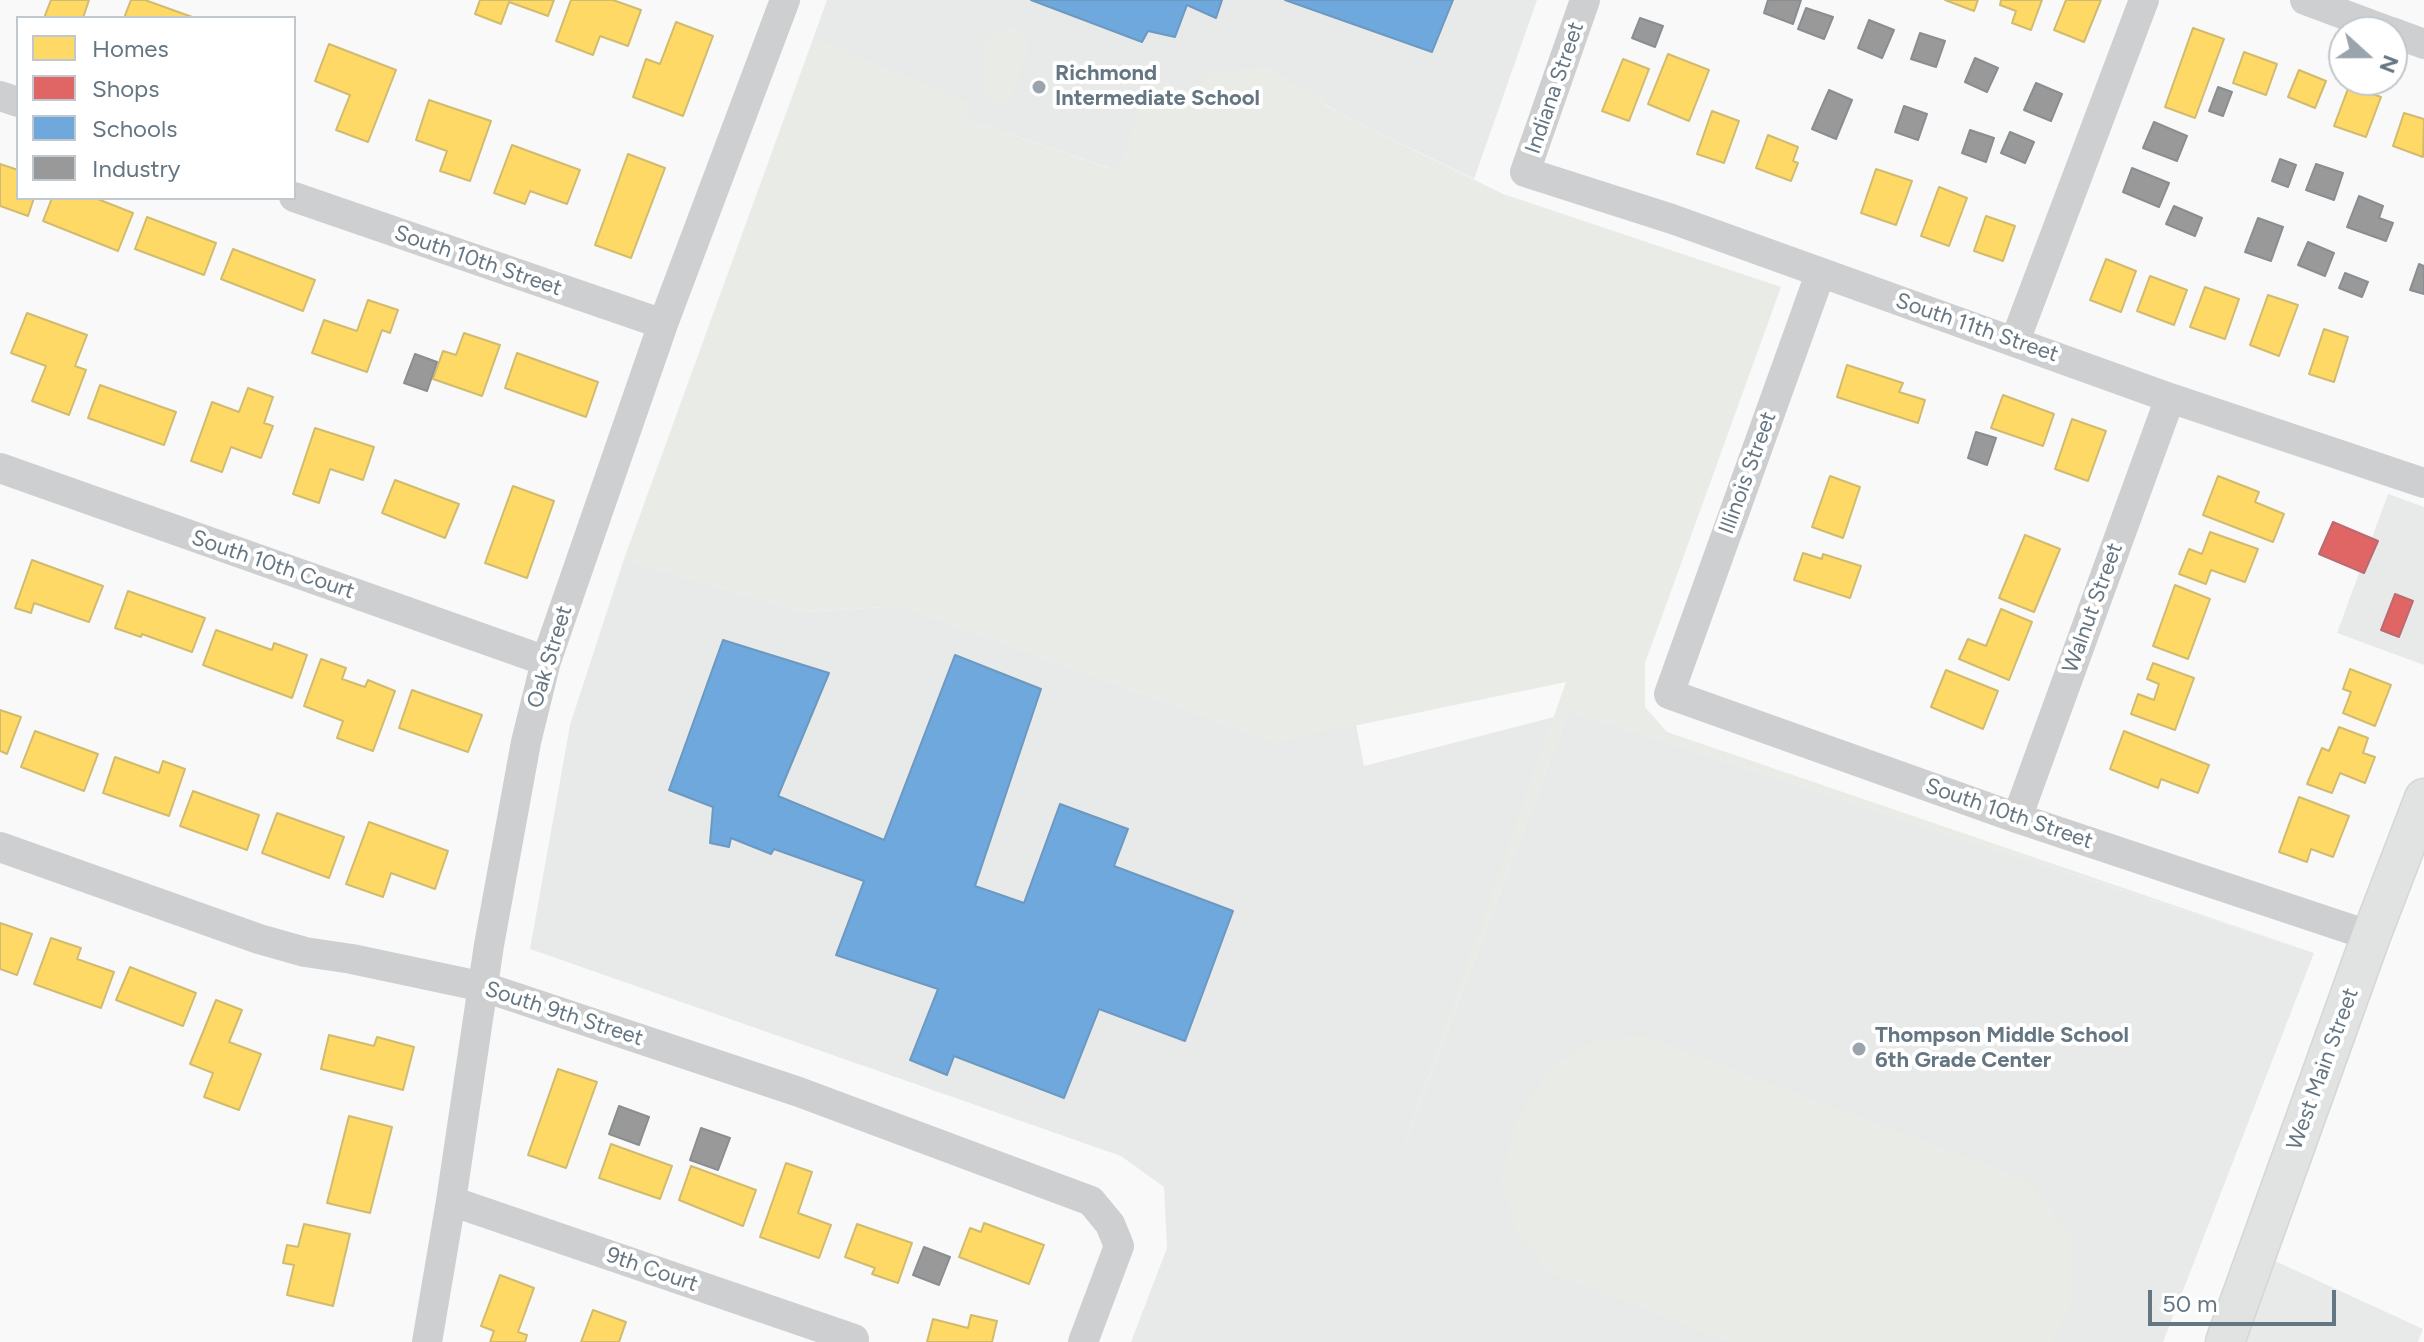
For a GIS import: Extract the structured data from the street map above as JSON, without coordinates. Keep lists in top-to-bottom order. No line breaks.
{"streets":{"main road":["West Main Street"],"street":["Indiana Street","South 10th Street","South 11th Street","Illinois Street","South 10th Court","Walnut Street","Oak Street","South 9th Street","9th Court"]},"crossings":[["Indiana Street","South 11th Street"],["South 10th Street","Illinois Street"],["South 10th Street","Walnut Street"],["South 10th Street","Oak Street"],["South 10th Street","West Main Street"],["South 11th Street","Illinois Street"],["South 11th Street","Walnut Street"],["South 10th Court","Oak Street"],["Oak Street","South 9th Street"],["Oak Street","9th Court"]],"places":["Richmond Intermediate School","Thompson Middle School 6th Grade Center"],"legend":["Homes","Shops","Schools","Industry"],"scale_bar":"50 m","north":"right"}
